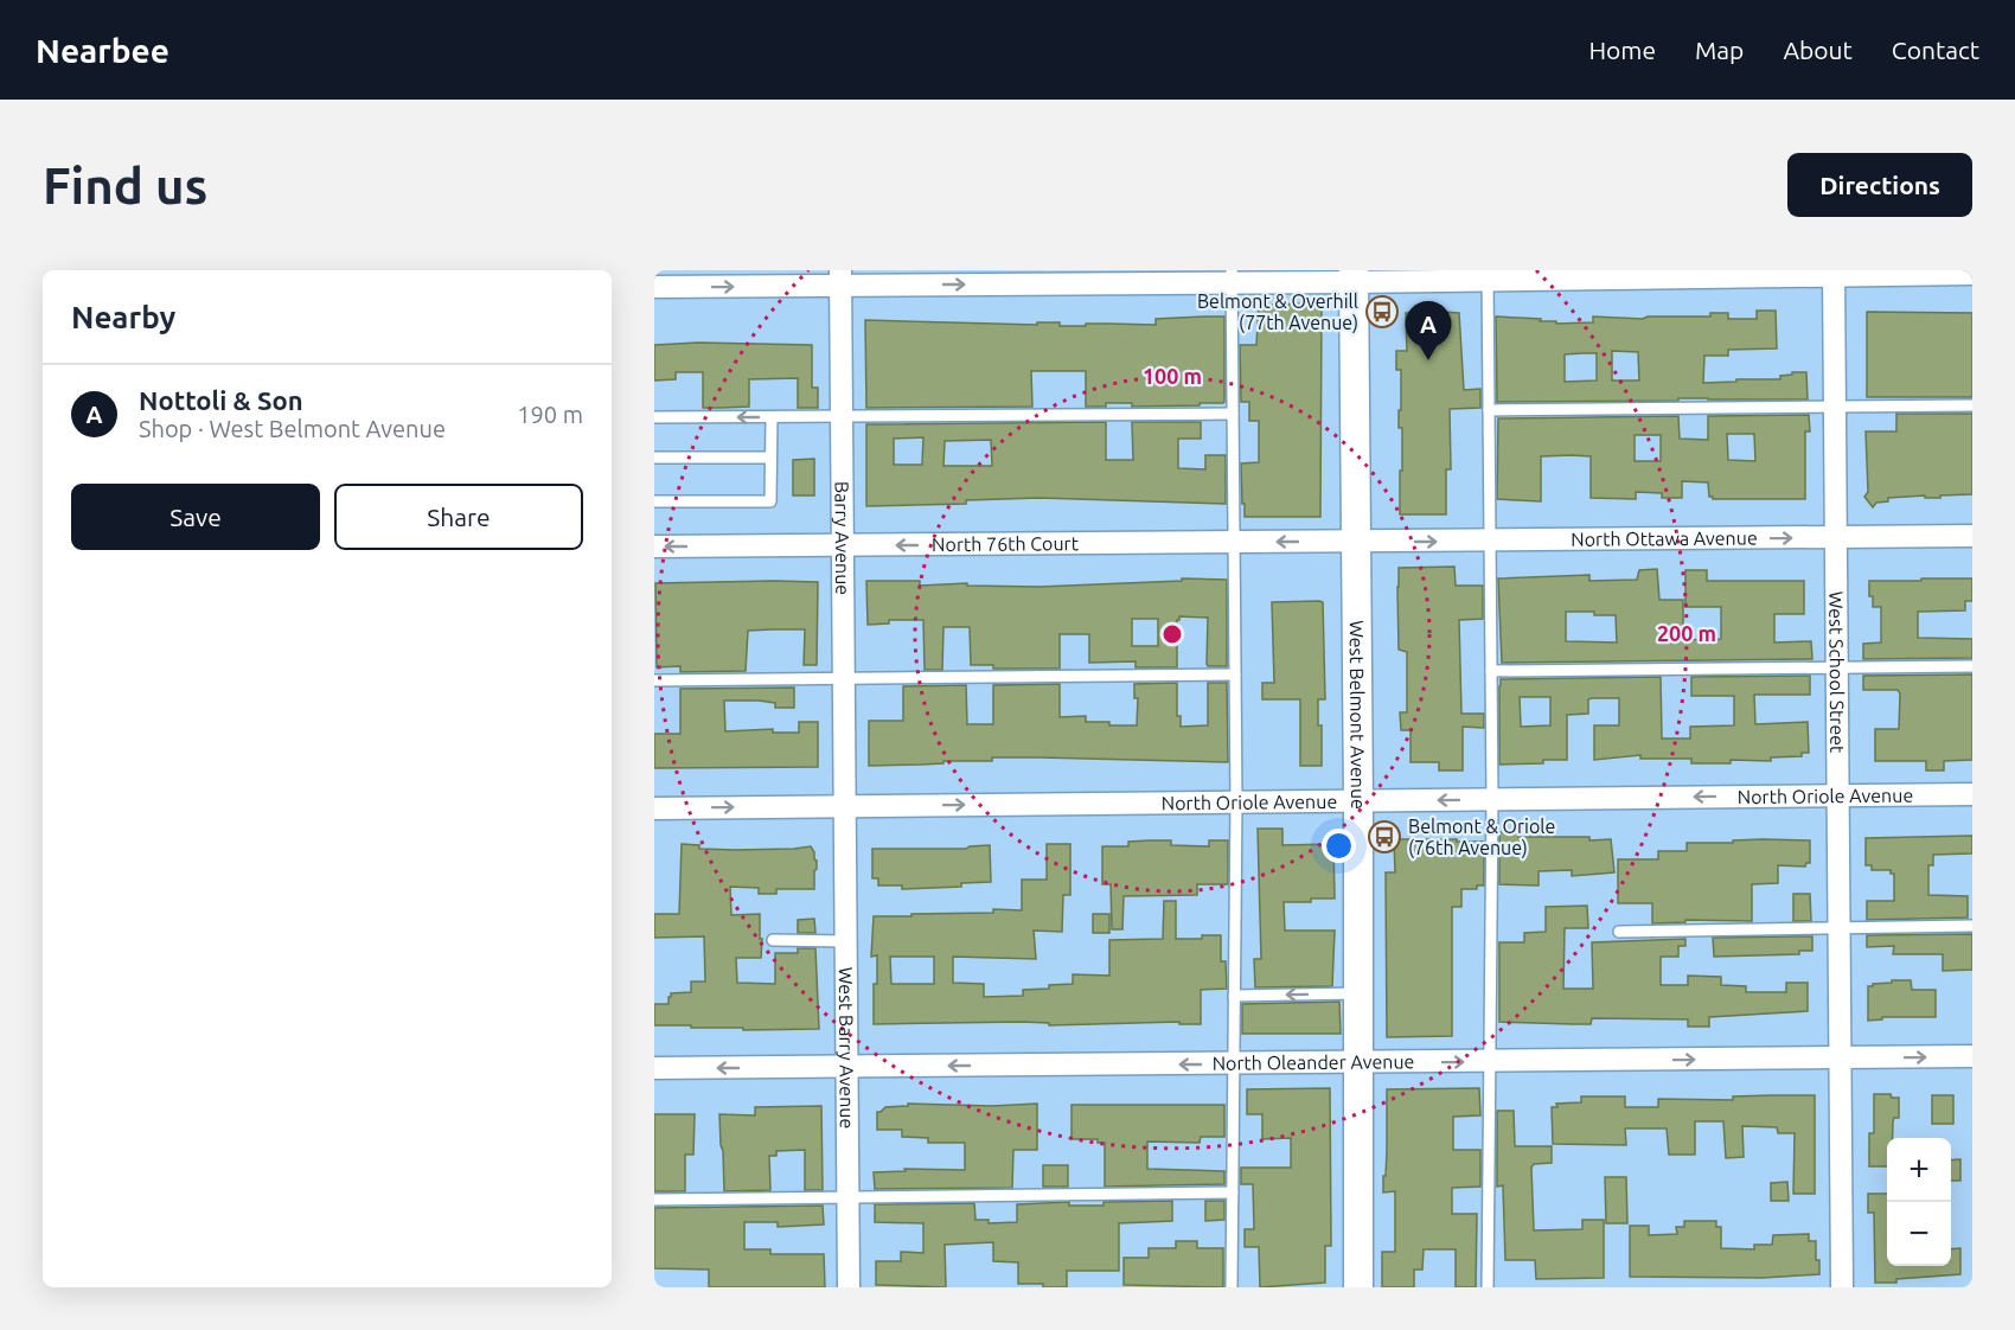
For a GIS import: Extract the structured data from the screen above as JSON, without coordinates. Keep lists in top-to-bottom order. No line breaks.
{"streets":{"main road":["West Belmont Avenue"],"street":["Barry Avenue","North Ottawa Avenue","North 76th Court","West School Street","North Oriole Avenue","West Barry Avenue","North Oleander Avenue"]},"crossings":[["Barry Avenue","North 76th Court"],["Barry Avenue","North Oriole Avenue"],["Barry Avenue","West Barry Avenue"],["North Ottawa Avenue","North 76th Court"],["North Ottawa Avenue","West School Street"],["North Ottawa Avenue","West Belmont Avenue"],["North 76th Court","West Belmont Avenue"],["West School Street","North Oriole Avenue"],["West School Street","North Oleander Avenue"],["West Belmont Avenue","North Oriole Avenue"],["West Belmont Avenue","North Oleander Avenue"],["North Oriole Avenue","West Barry Avenue"],["West Barry Avenue","North Oleander Avenue"]],"one_way":["North Ottawa Avenue","North 76th Court"],"places":{"bus stop":["Belmont & Overhill (77th Avenue)","Belmont & Oriole (76th Avenue)"]},"page":{"header":"Nearbee","nav":["Home","Map","About","Contact"],"buttons":["Directions",["Save","Share"]],"title":"Find us","heading":"Nearby","pins":"A","list":[{"mark":"A","name":"Nottoli & Son","note":"Shop · West Belmont Avenue","value":"190 m"}],"map_buttons":["+","−"]},"rings":["100 m","200 m"]}
